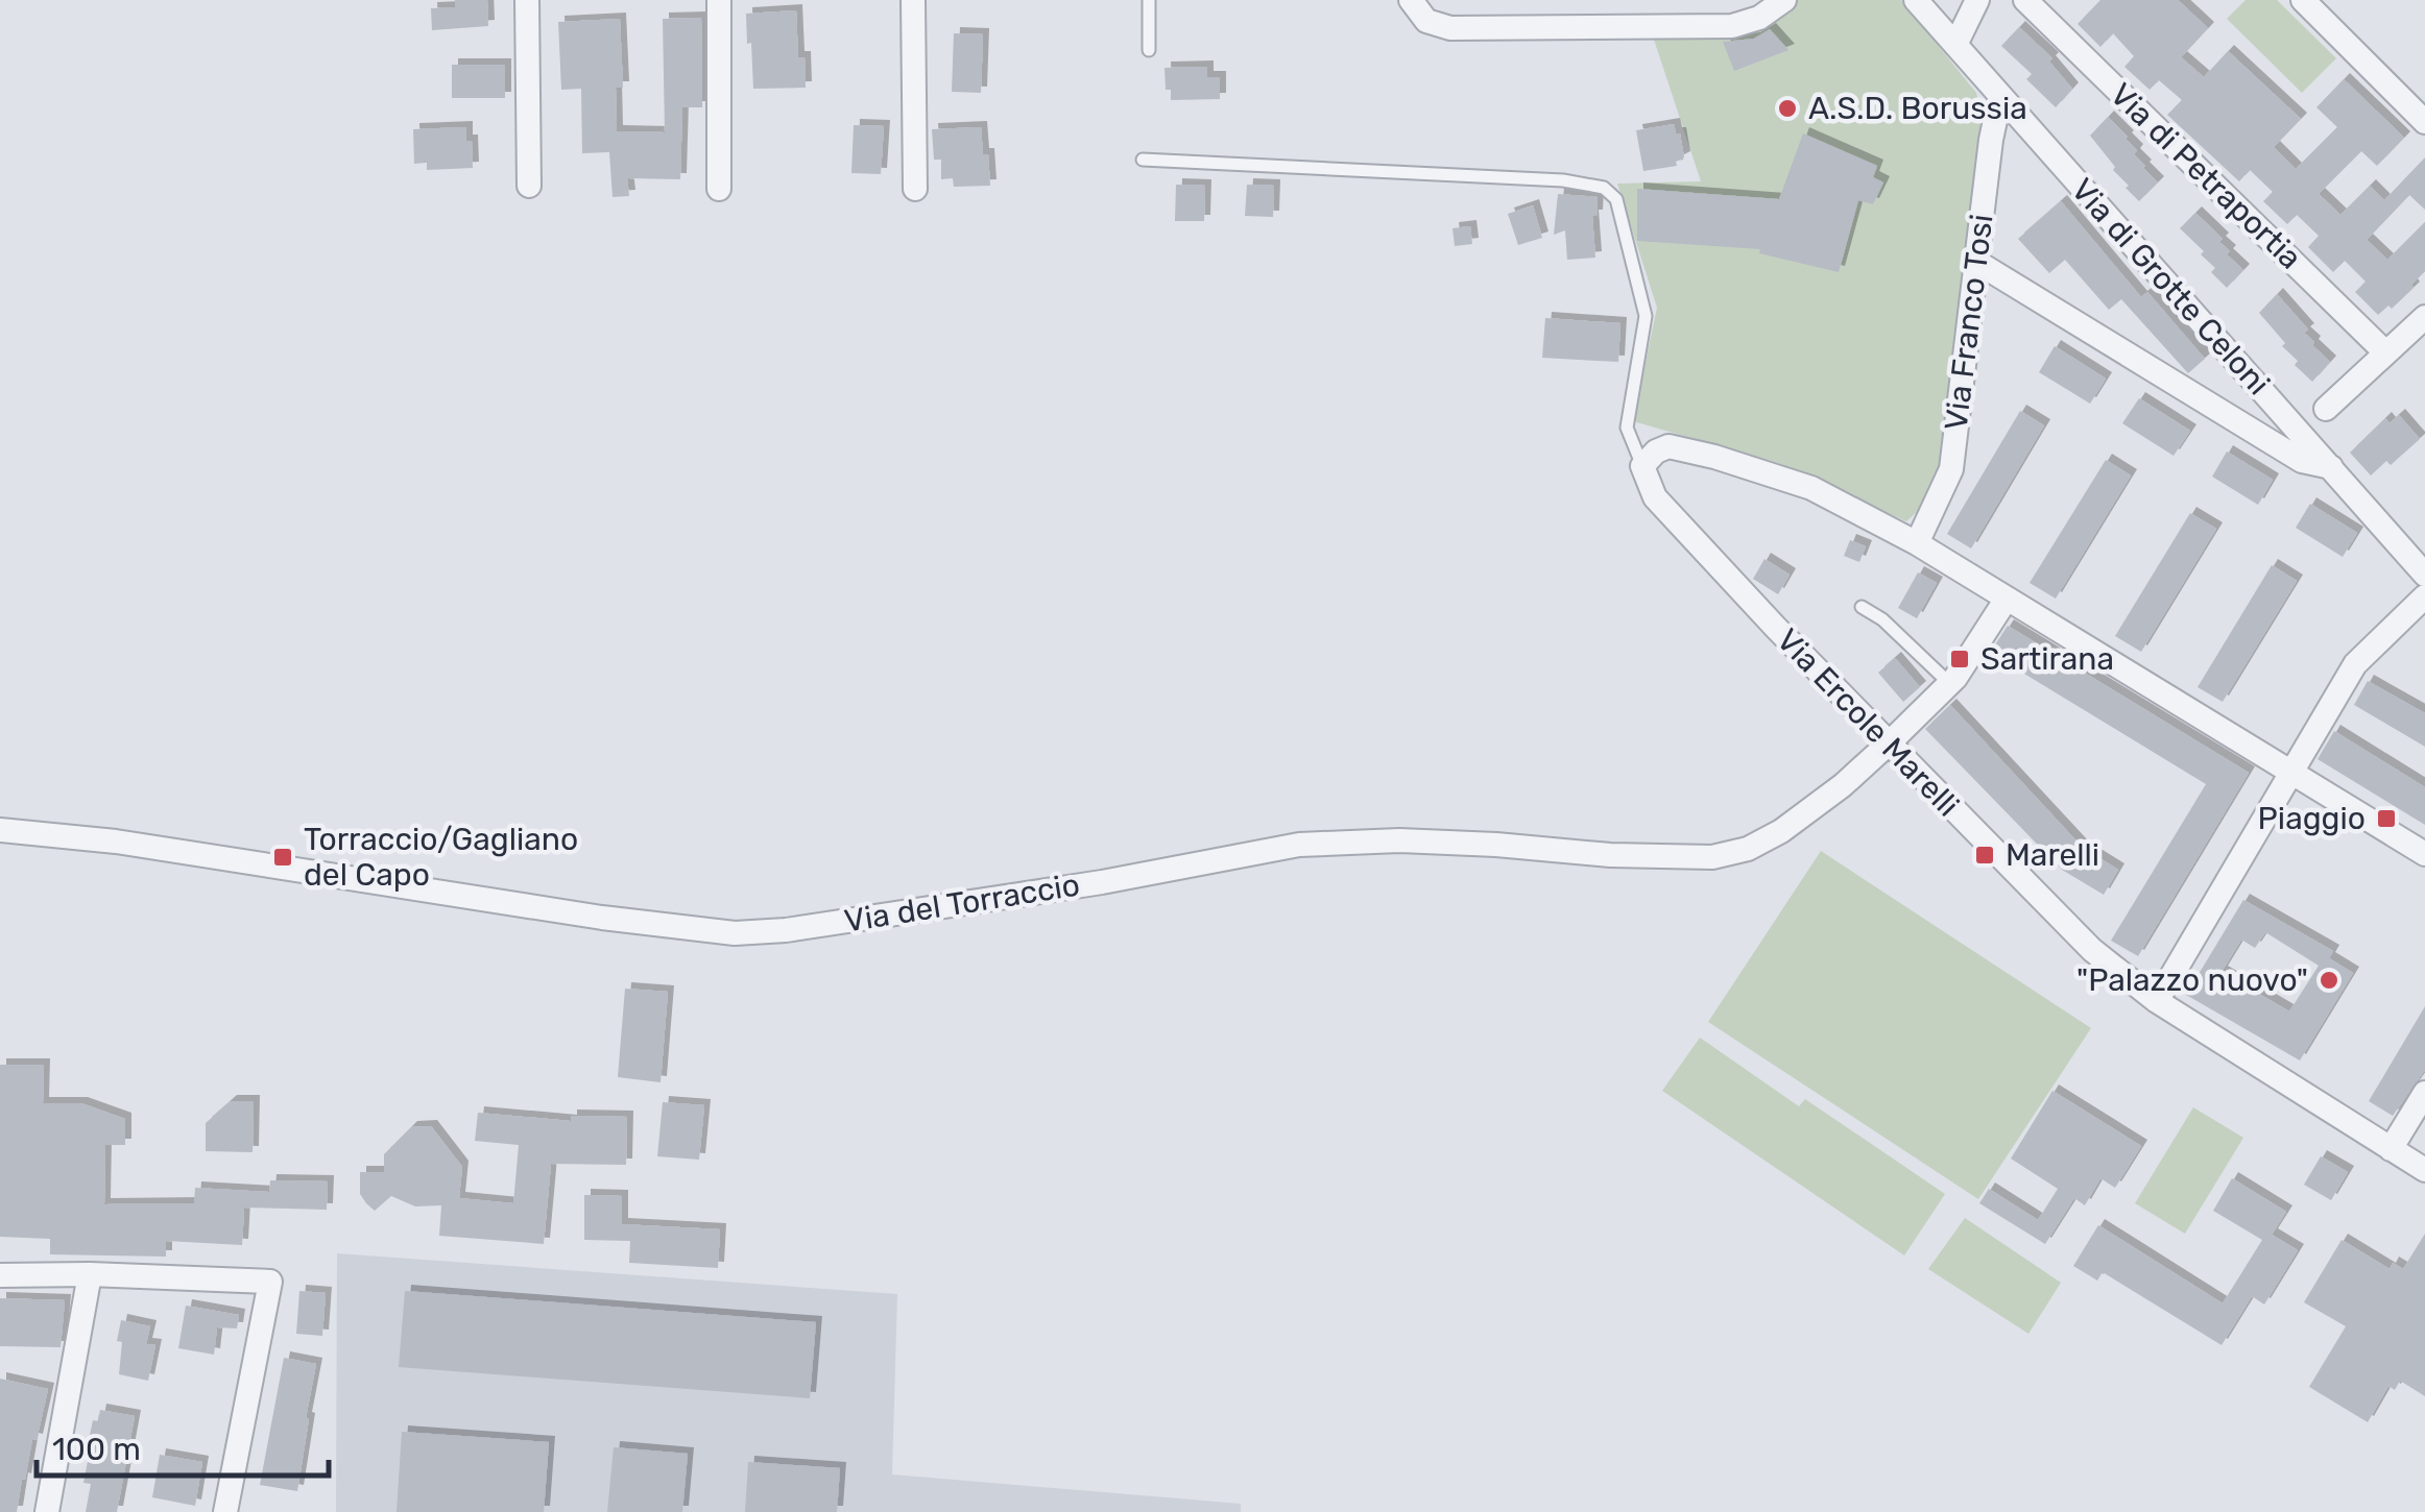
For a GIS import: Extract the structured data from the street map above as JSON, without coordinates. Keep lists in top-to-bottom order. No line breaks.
{"streets":{"street":["Via di Petraportia","Via di Grotte Celoni","Via Franco Tosi","Via Ercole Marelli","Via del Torraccio"]},"crossings":[["Via di Grotte Celoni","Via Franco Tosi"],["Via Ercole Marelli","Via del Torraccio"]],"places":{"other":["A.S.D. Borussia","\"Palazzo nuovo\""],"transit":["Sartirana","Piaggio","Marelli","Torraccio/Gagliano del Capo"]},"scale_bar":"100 m"}
